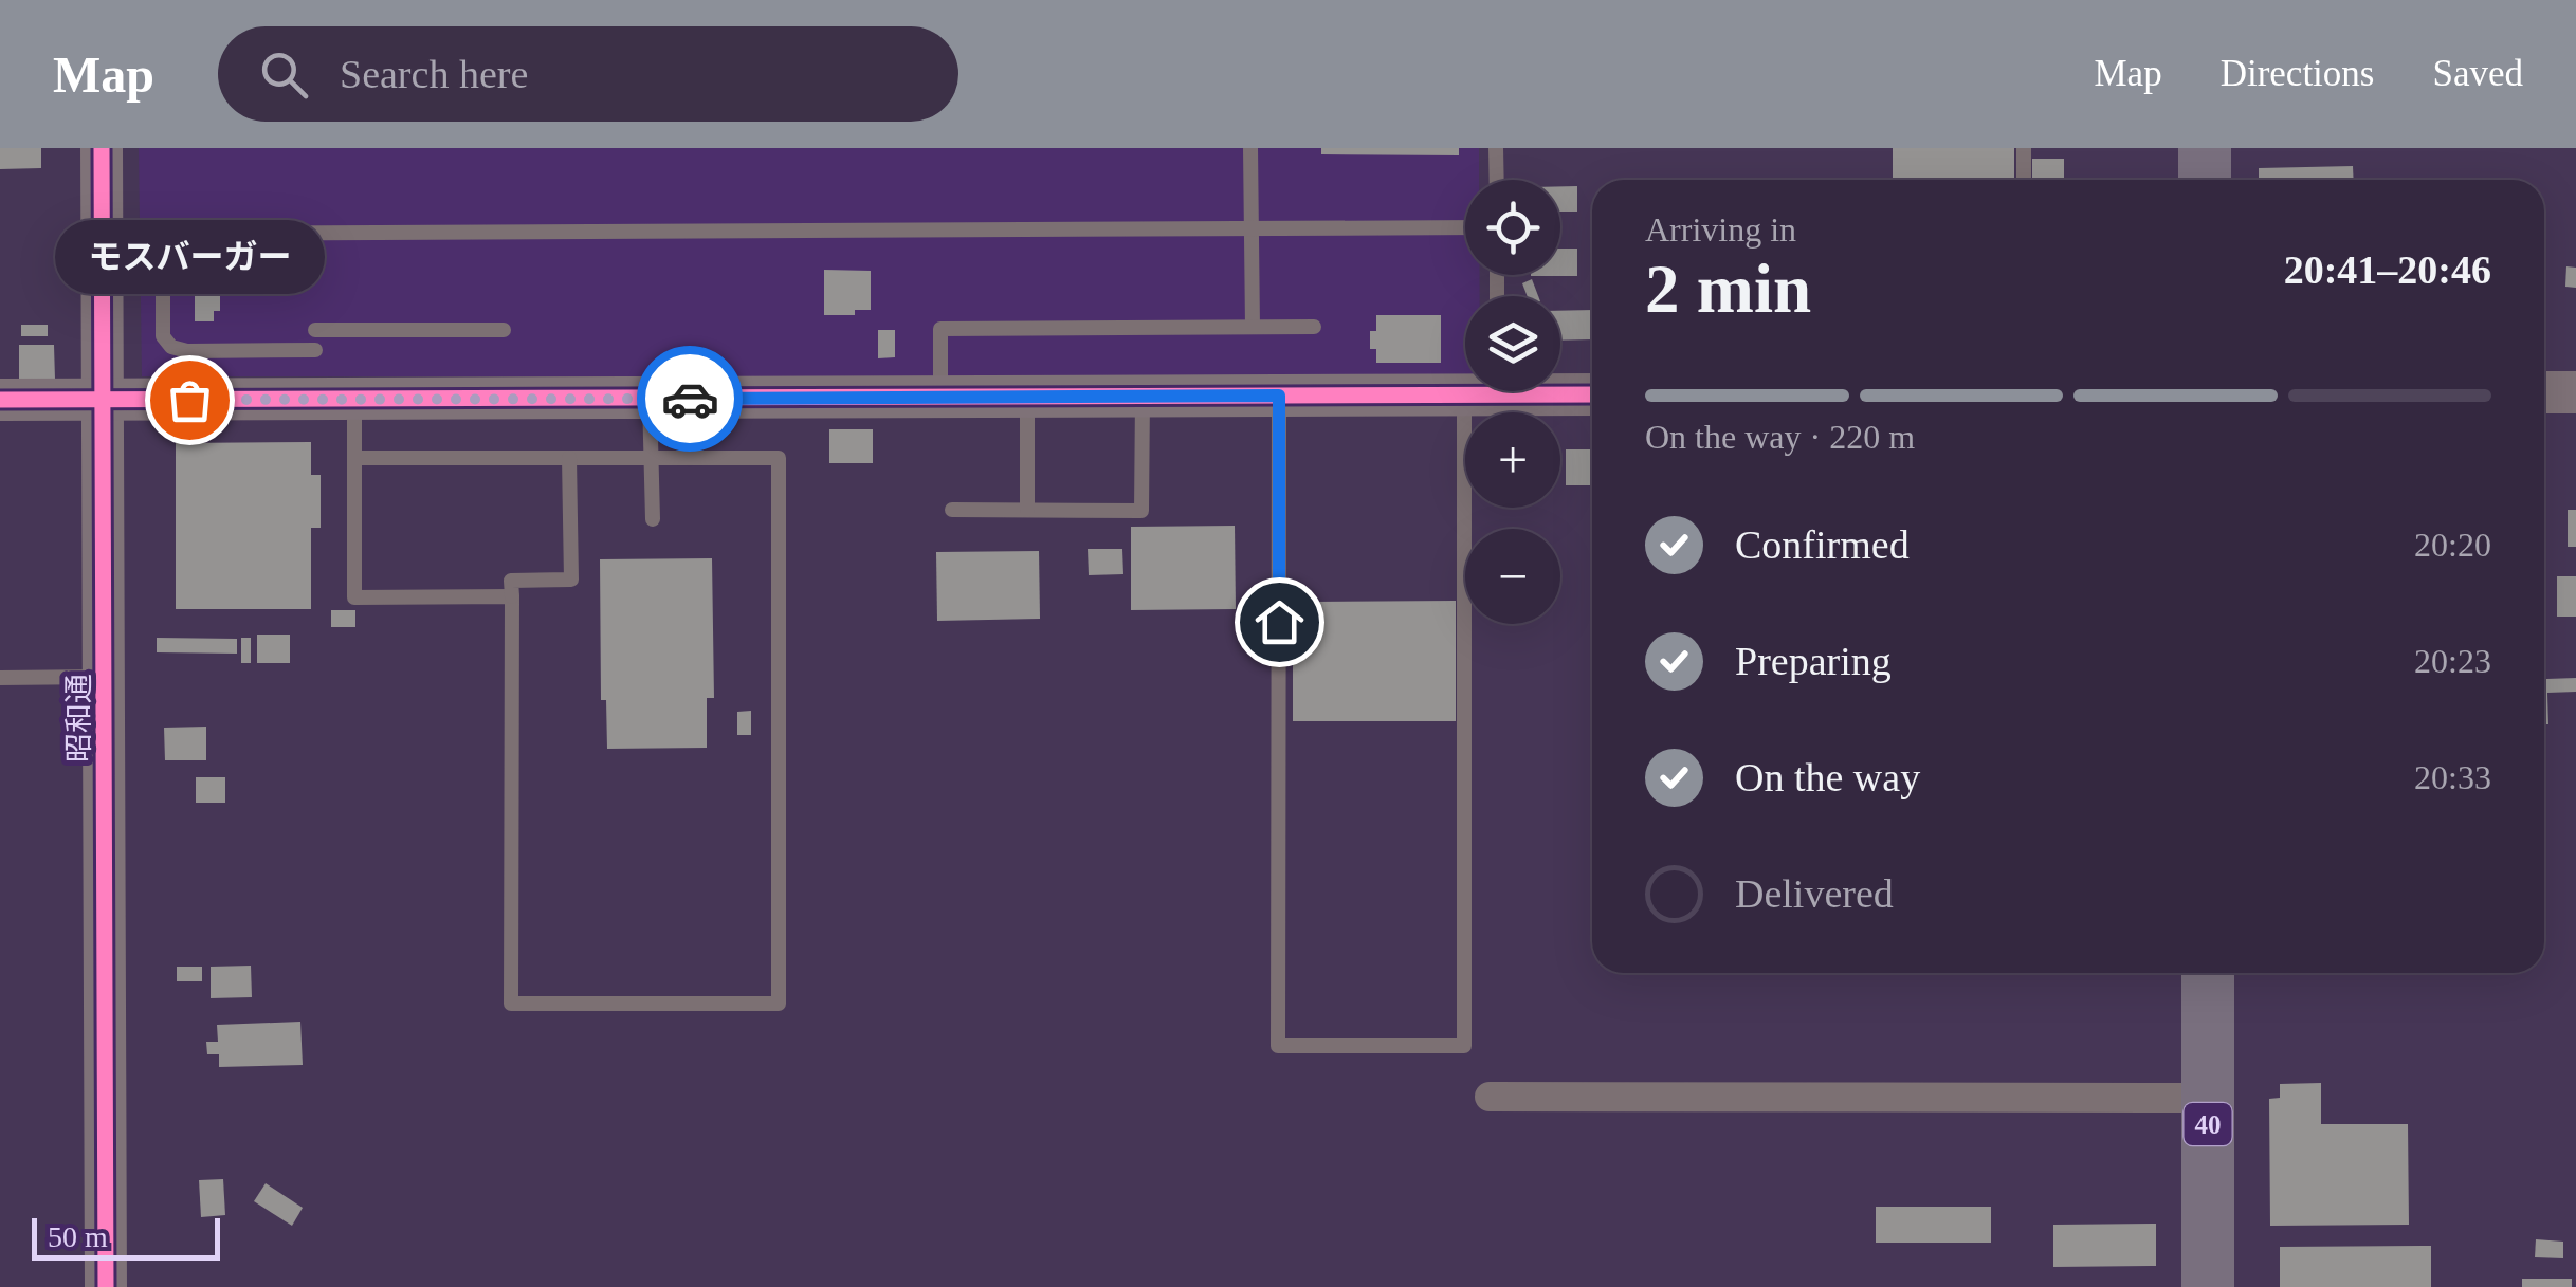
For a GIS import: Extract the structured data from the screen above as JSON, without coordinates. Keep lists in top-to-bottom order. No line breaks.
{"streets":{"highway":["40"],"street":["昭和通"]},"places":["モスバーガー"],"scale_bar":"50 m","page":{"header":"Map","search":"Search here","nav":["Map","Directions","Saved"],"map_buttons":["+","−"],"heading":["2 min","Arriving in","20:41–20:46"],"bubble":"モスバーガー","bar":"On the way · 220 m","list":[["Confirmed","20:20"],["Preparing","20:23"],["On the way","20:33"],"Delivered"],"scale":"50 m"}}
